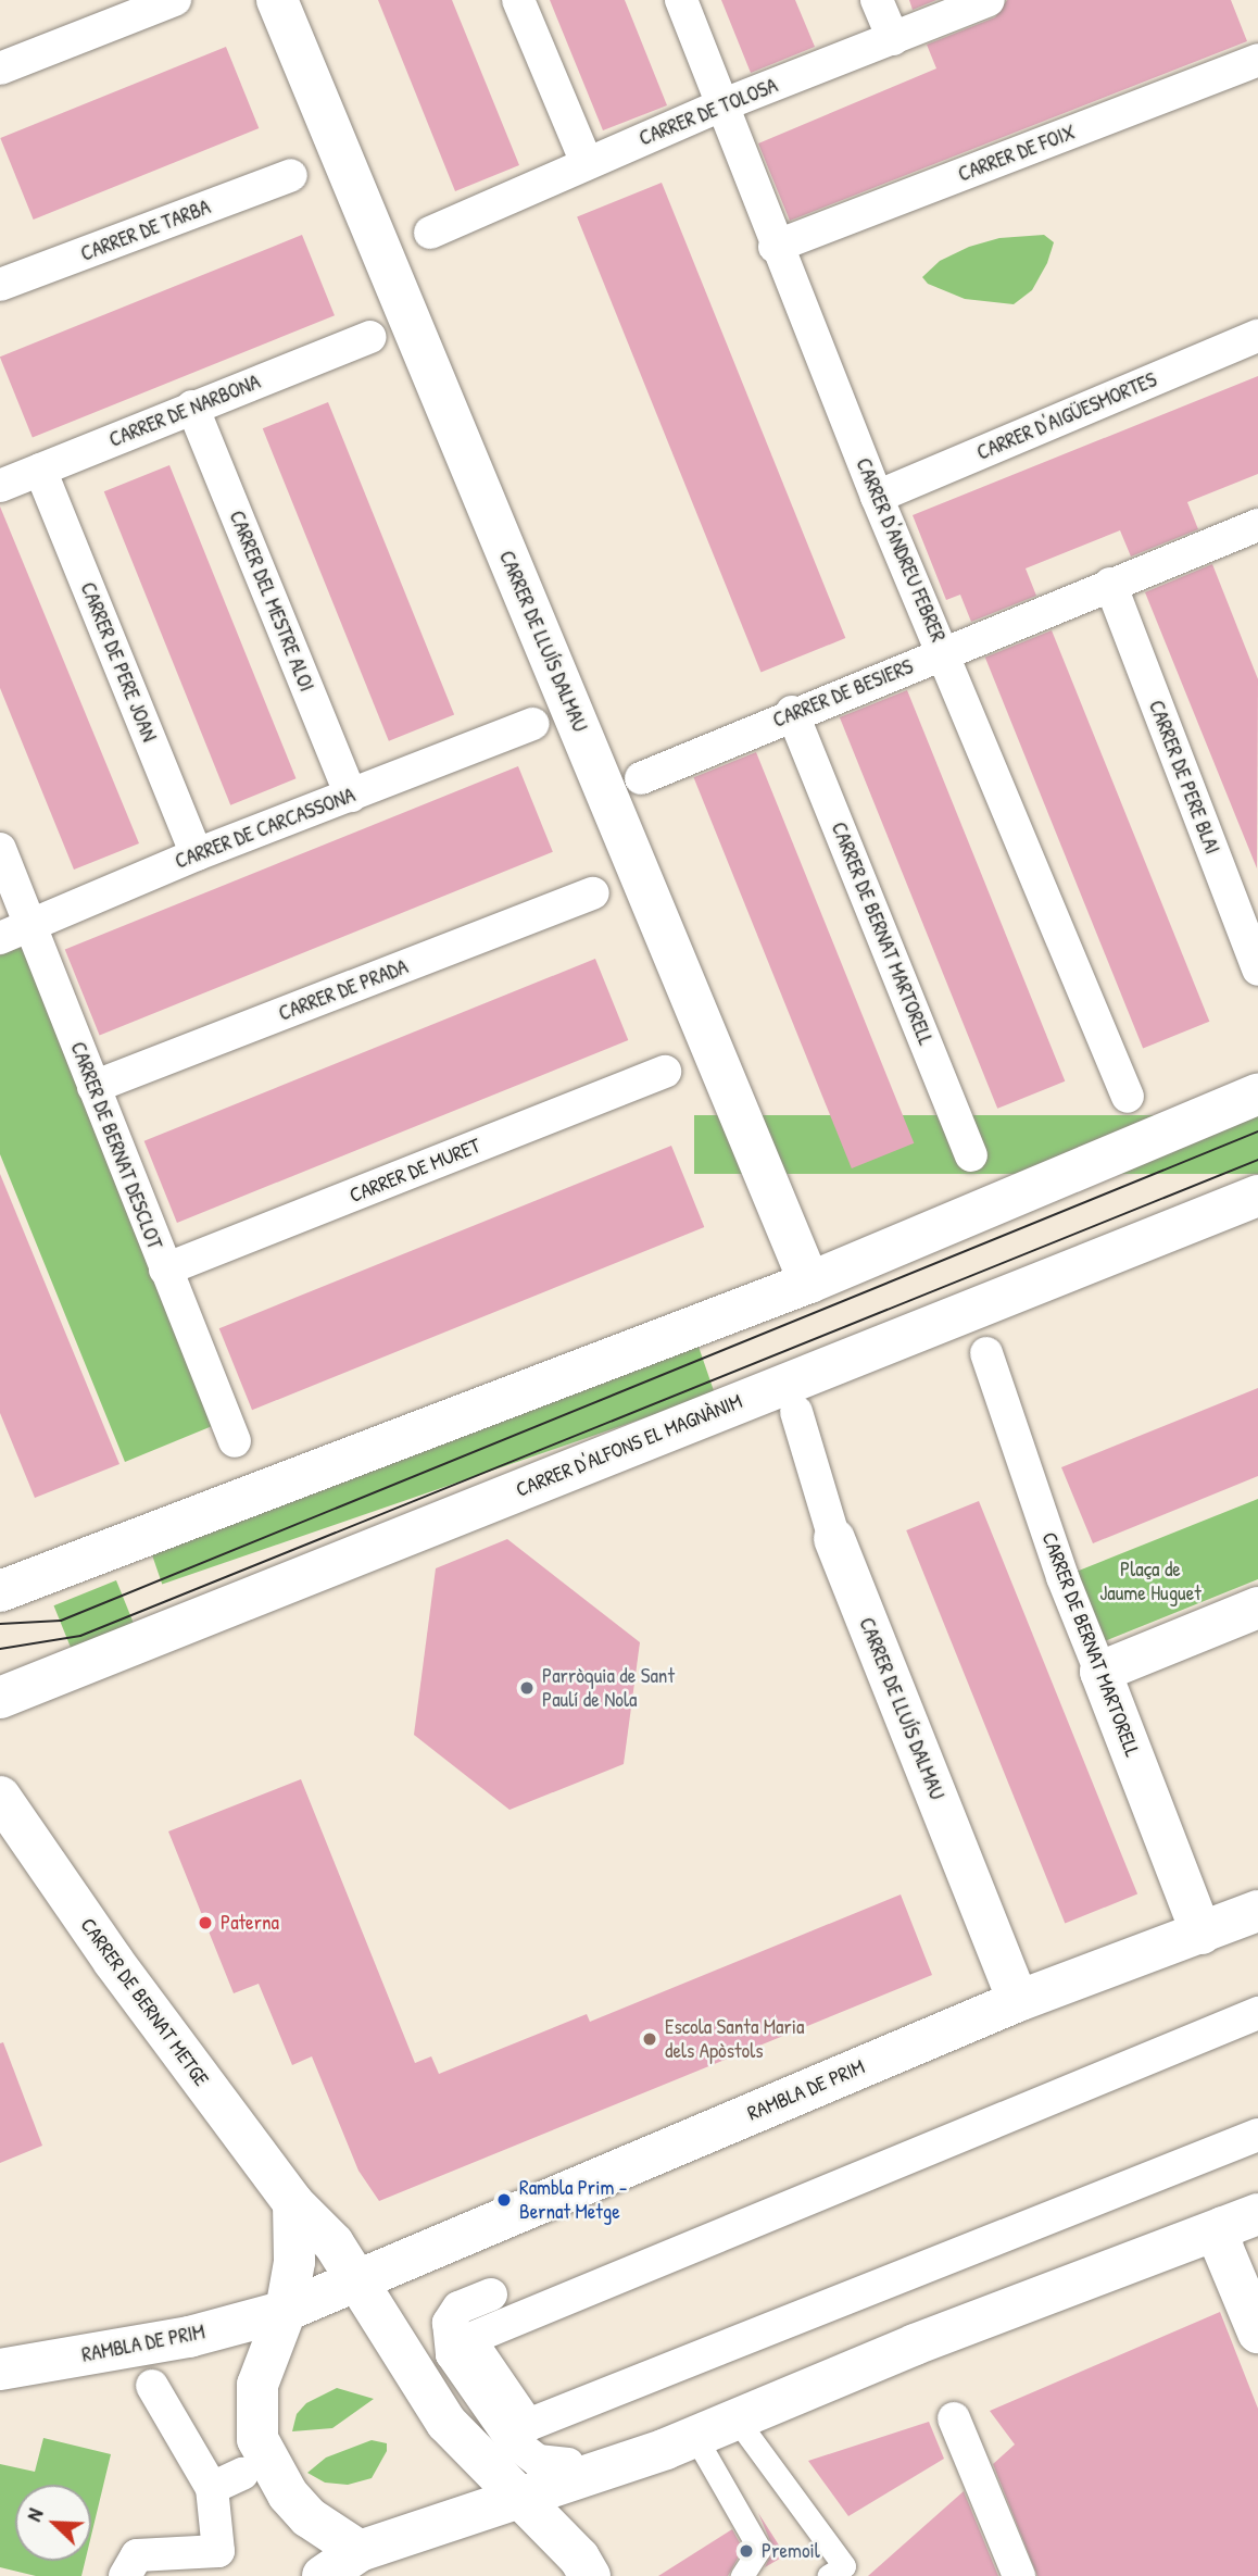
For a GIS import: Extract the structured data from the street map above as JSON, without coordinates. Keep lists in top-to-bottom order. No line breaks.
{"streets":{"street":["CARRER DE TOLOSA","CARRER DE FOIX","CARRER DE TARBA","CARRER DE NARBONA","CARRER D'AIGÜESMORTES","CARRER D'ANDREU FEBRER","CARRER DEL MESTRE ALOI","CARRER DE LLUÍS DALMAU","CARRER DE PERE JOAN","CARRER DE BESIERS","CARRER DE PERE BLAI","CARRER DE CARCASSONA","CARRER DE BERNAT MARTORELL","CARRER DE PRADA","CARRER DE BERNAT DESCLOT","CARRER DE MURET","CARRER D'ALFONS EL MAGNÀNIM","CARRER DE BERNAT METGE","RAMBLA DE PRIM"]},"crossings":[["CARRER DE TOLOSA","CARRER D'ANDREU FEBRER"],["CARRER DE FOIX","CARRER D'ANDREU FEBRER"],["CARRER DE NARBONA","CARRER DEL MESTRE ALOI"],["CARRER DE NARBONA","CARRER DE PERE JOAN"],["CARRER D'AIGÜESMORTES","CARRER D'ANDREU FEBRER"],["CARRER D'ANDREU FEBRER","CARRER DE BESIERS"],["CARRER DEL MESTRE ALOI","CARRER DE CARCASSONA"],["CARRER DE LLUÍS DALMAU","RAMBLA DE PRIM"],["CARRER DE PERE JOAN","CARRER DE CARCASSONA"],["CARRER DE BESIERS","CARRER DE PERE BLAI"],["CARRER DE BESIERS","CARRER DE BERNAT MARTORELL"],["CARRER DE CARCASSONA","CARRER DE BERNAT DESCLOT"],["CARRER DE BERNAT MARTORELL","RAMBLA DE PRIM"],["CARRER DE PRADA","CARRER DE BERNAT DESCLOT"],["CARRER DE BERNAT DESCLOT","CARRER DE MURET"],["CARRER DE BERNAT METGE","RAMBLA DE PRIM"]],"parks":["Plaça de Jaume Huguet"],"places":["Parròquia de Sant Paulí de Nola","Paterna","Escola Santa Maria dels Apòstols","Rambla Prim - Bernat Metge","Premoil"],"north":"top left"}
